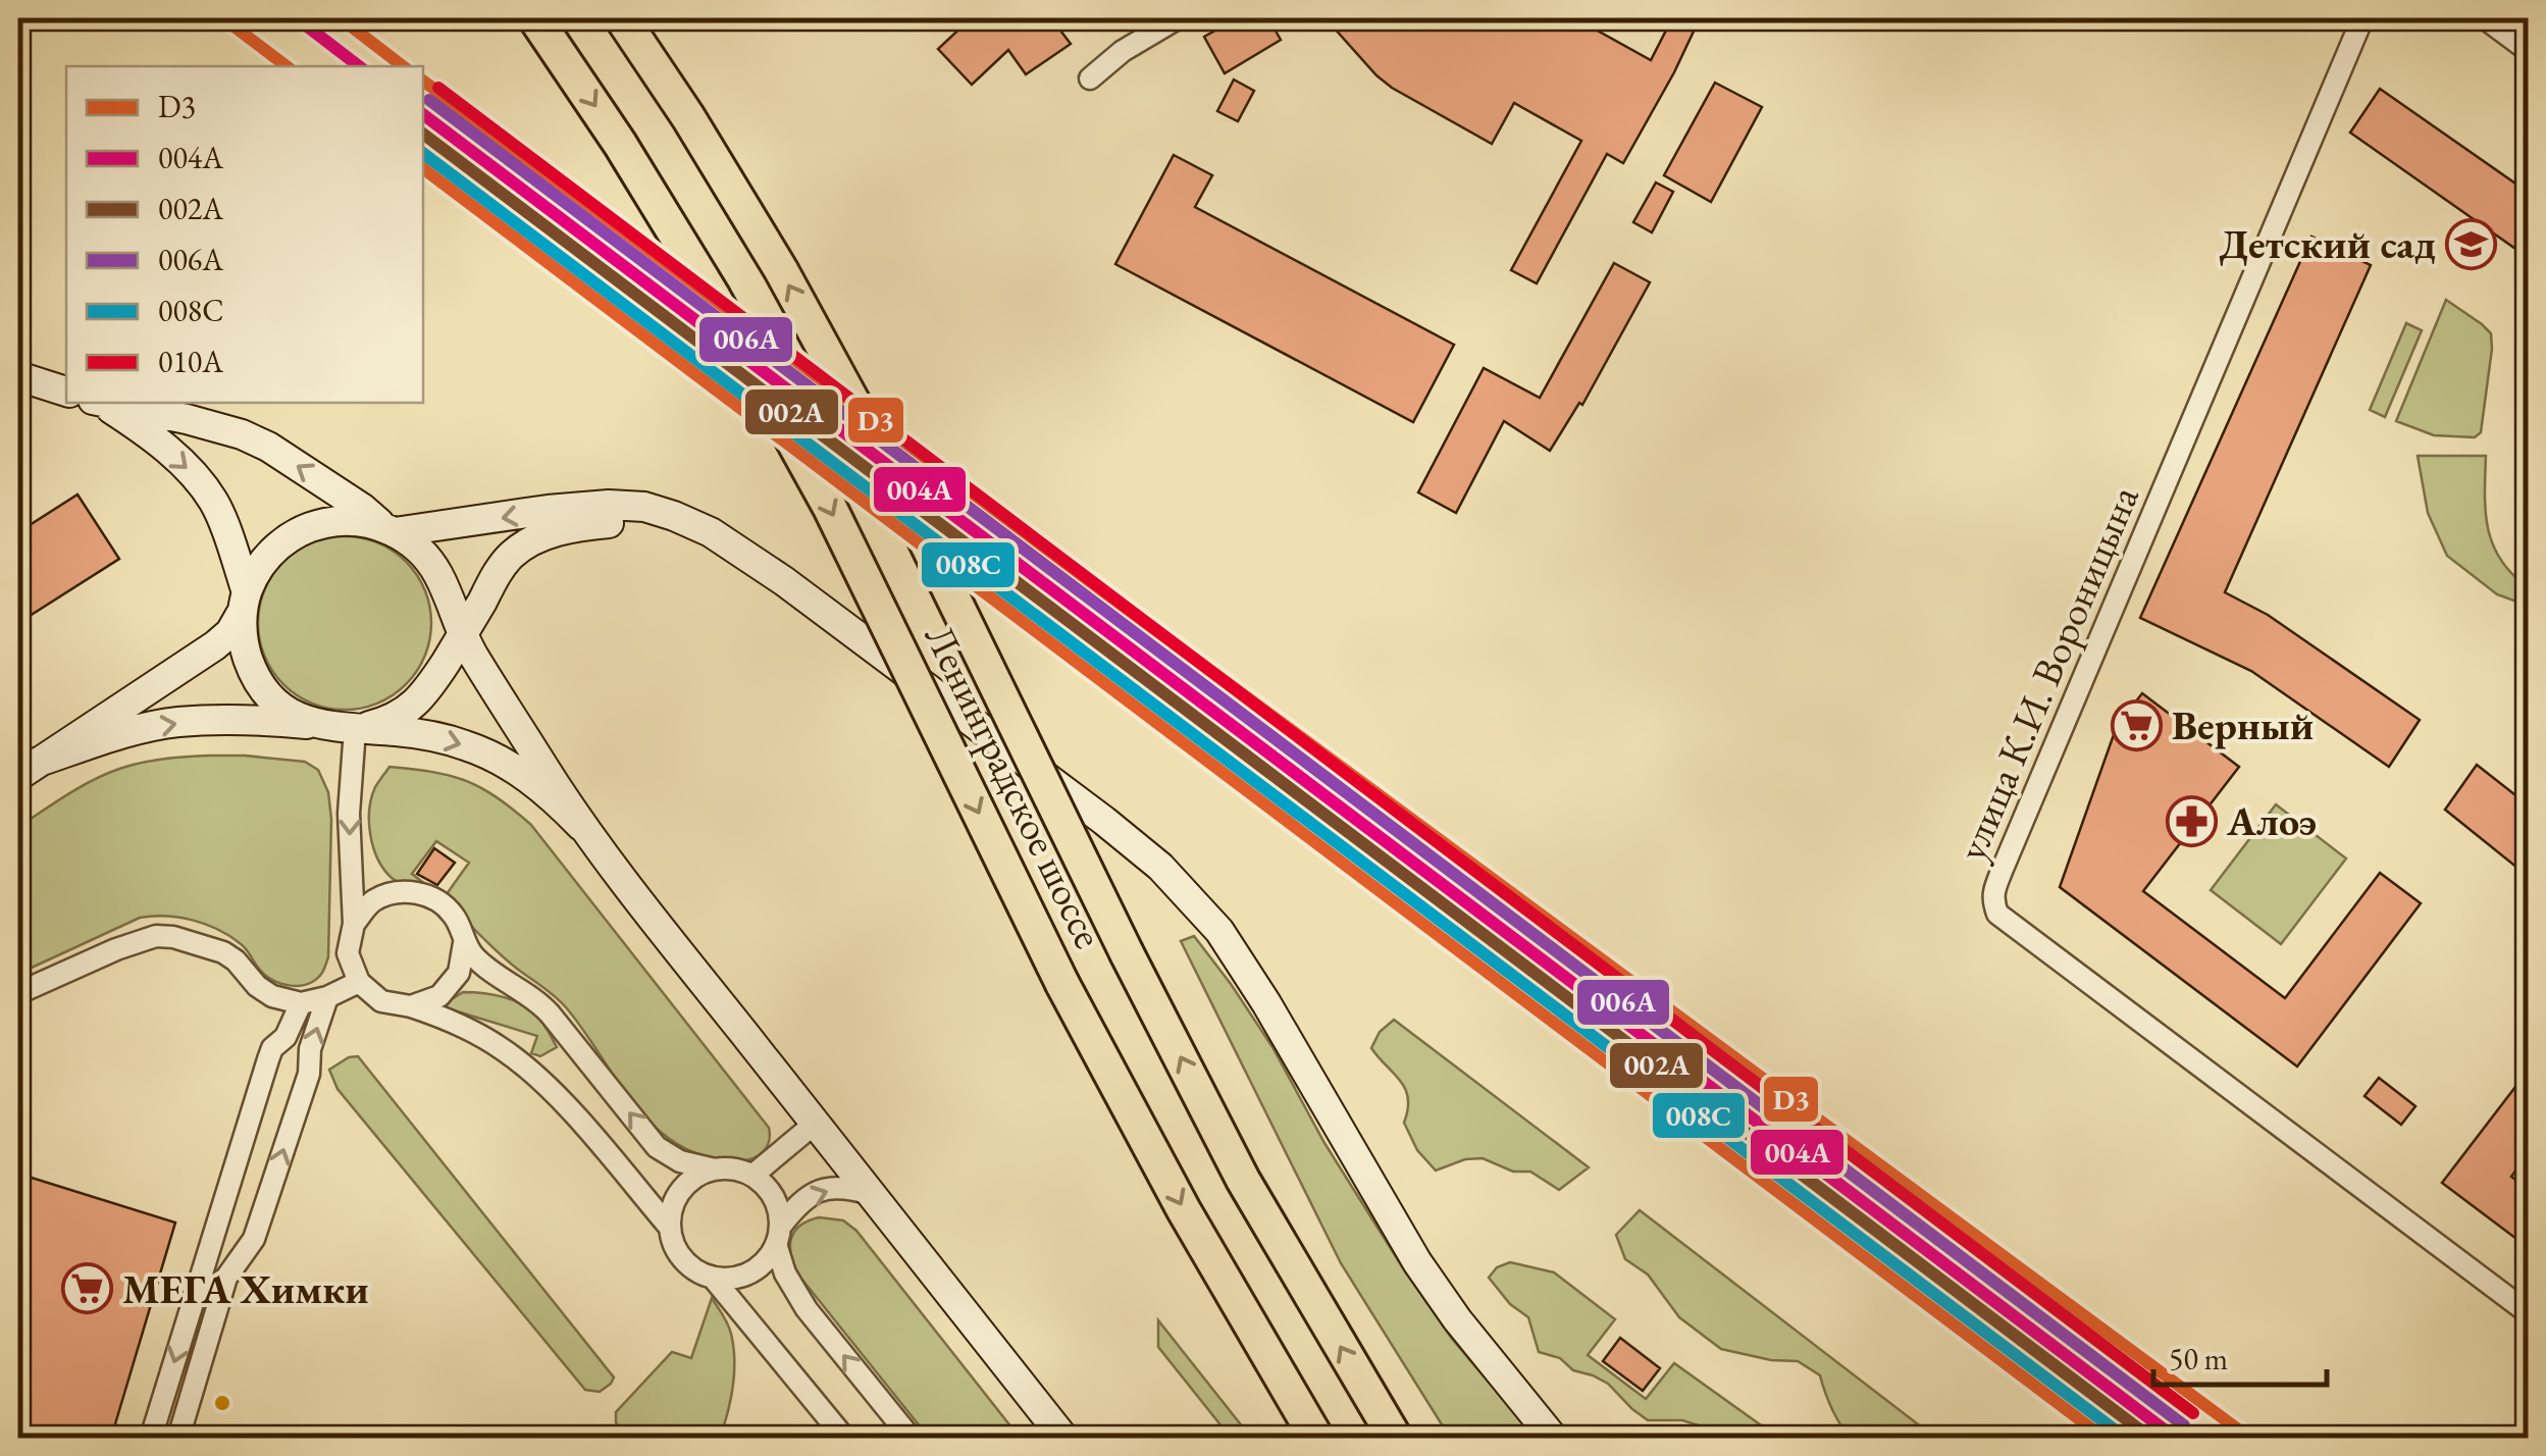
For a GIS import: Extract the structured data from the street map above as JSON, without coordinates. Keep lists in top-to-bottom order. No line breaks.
{"streets":{"highway":["Ленинградское шоссе"],"street":["улица К.И. Вороницына"]},"places":{"school or university":["Детский сад"],"supermarket":["Верный","МЕГА Химки"],"pharmacy":["Алоэ"]},"lines":["transit line D3","transit line 004А","transit line 010А","transit line 006А","transit line 002А","transit line 008С"],"legend":["D3","004А","002А","006А","008С","010А"],"scale_bar":"50 m"}
